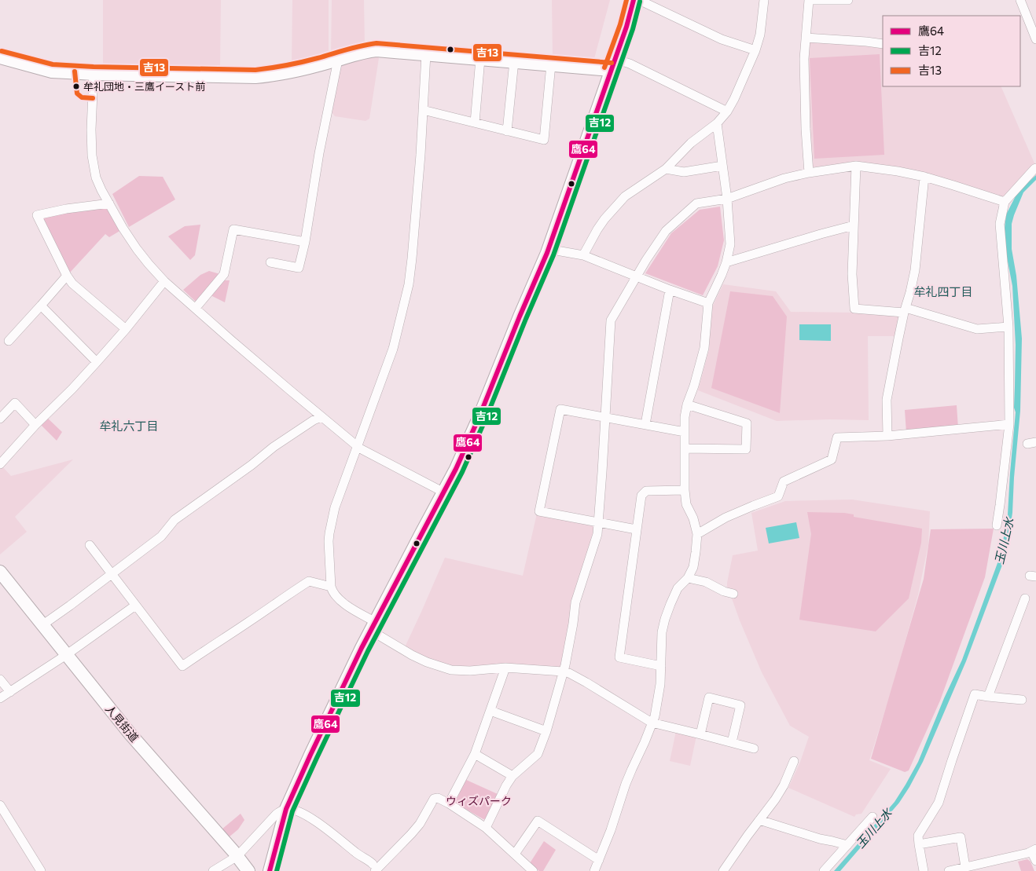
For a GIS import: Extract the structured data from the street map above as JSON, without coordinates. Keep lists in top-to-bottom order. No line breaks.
{"streets":{"main road":["人見街道"]},"districts":["牟礼四丁目","牟礼六丁目"],"water":["玉川上水"],"parks":["ウィズパーク"],"places":["牟礼団地・三鷹イースト前"],"lines":["transit line 鷹64","transit line 吉13","transit line 吉12"],"legend":["鷹64","吉12","吉13"]}
